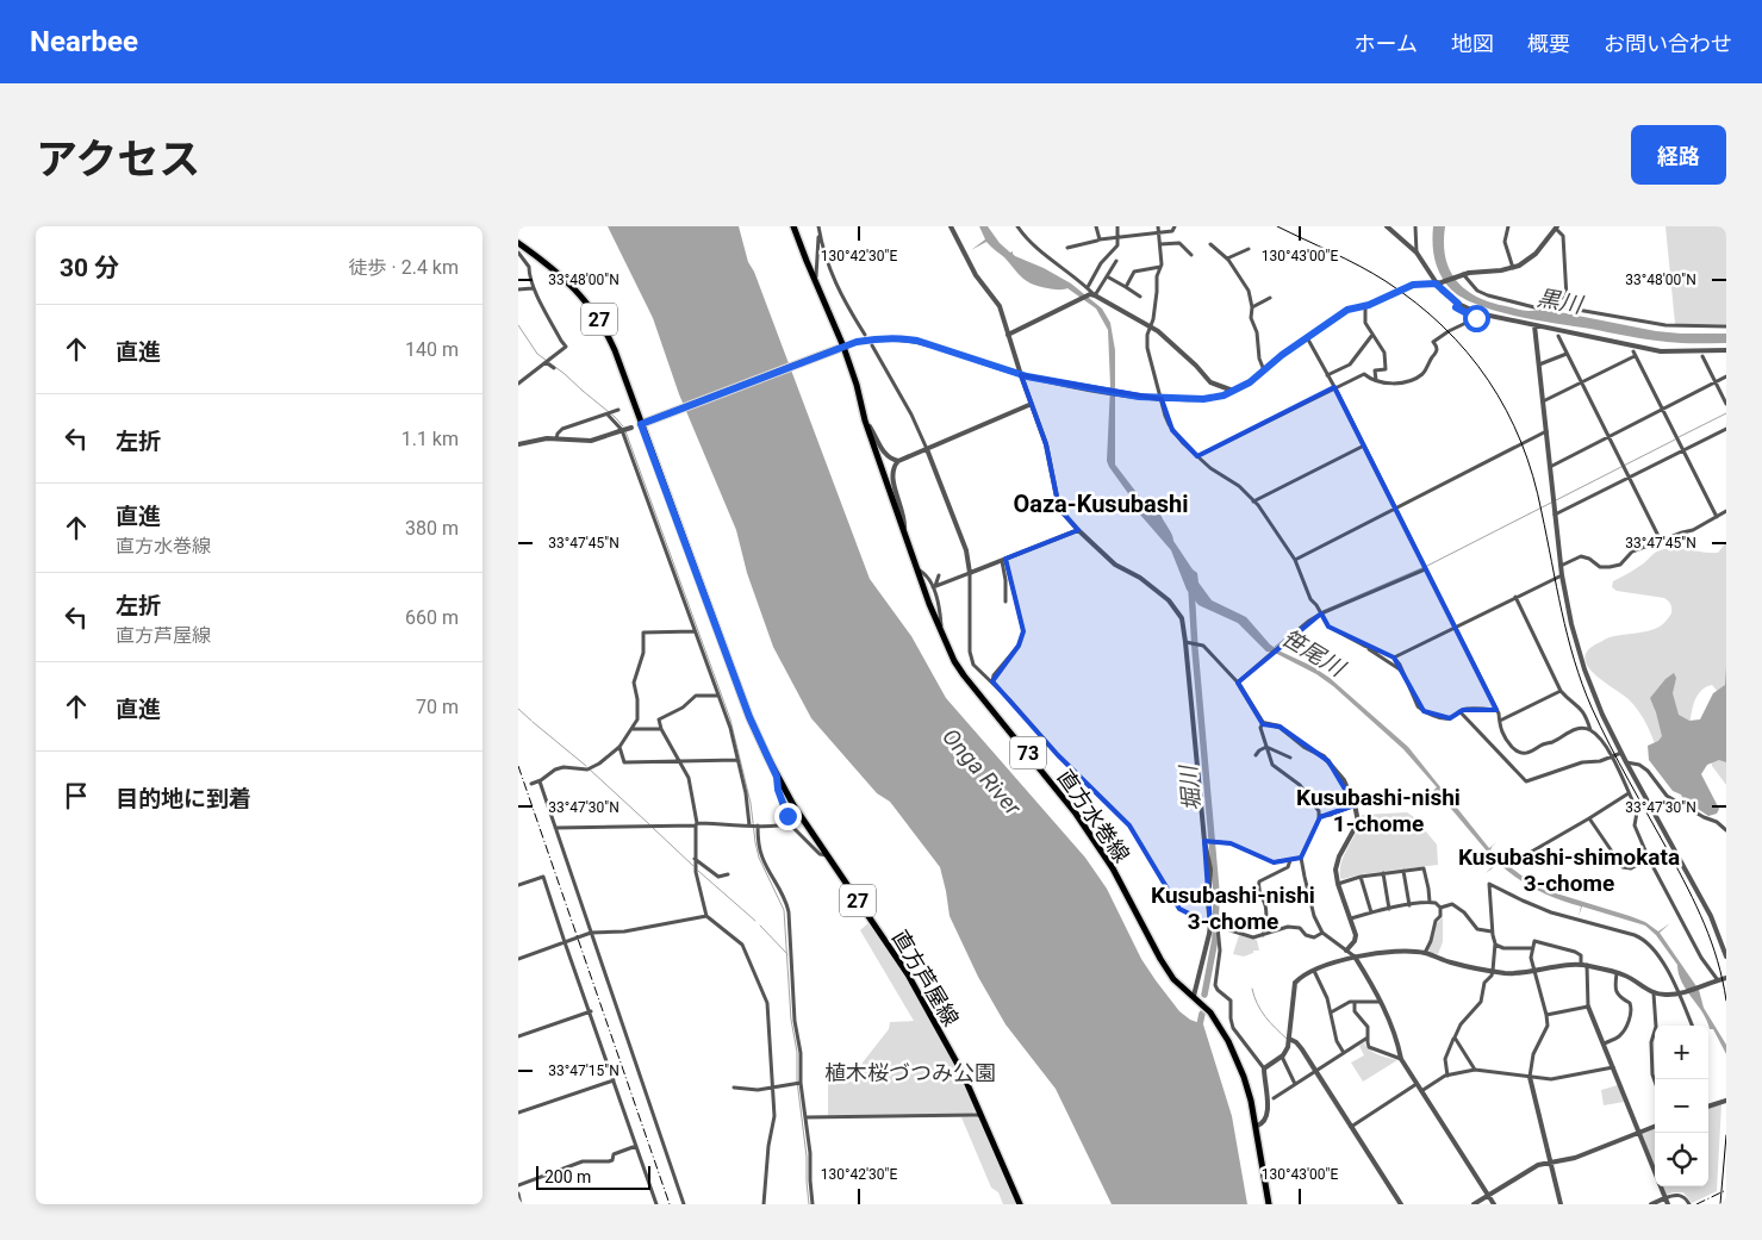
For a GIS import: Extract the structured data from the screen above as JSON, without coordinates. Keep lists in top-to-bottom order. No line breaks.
{"streets":{"main road":["27","73","直方水巻線","直方芦屋線"]},"districts":["Oaza-Kusubashi","Kusubashi-nishi 1-chome","Kusubashi-shimokata 3-chome","Kusubashi-nishi 3-chome"],"water":["黒川","笹尾川","Onga River","堀川"],"parks":["植木桜づつみ公園"],"scale_bar":"200 m","page":{"header":"Nearbee","nav":["ホーム","地図","概要","お問い合わせ"],"title":"アクセス","buttons":"経路","heading":["30 分","徒歩 · 2.4 km"],"list":[["直進","140 m"],["左折","1.1 km"],["直進","直方水巻線","380 m"],["左折","直方芦屋線","660 m"],["直進","70 m"],"目的地に到着"],"map_buttons":["+","−"],"scale":"200 m"},"coordinates":["130°42'30\"E","130°43'00\"E","33°48'00\"N","33°47'45\"N","33°47'30\"N","33°47'15\"N"]}
